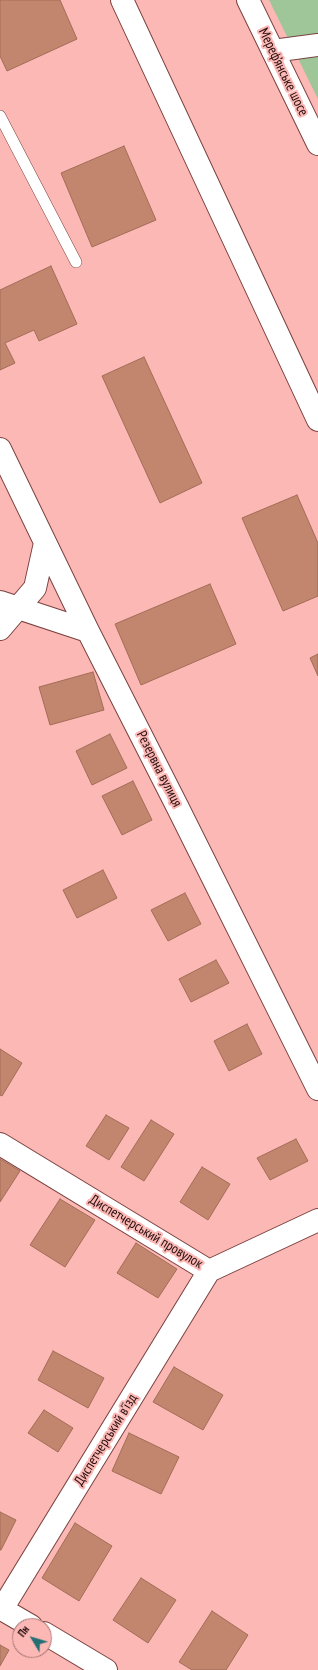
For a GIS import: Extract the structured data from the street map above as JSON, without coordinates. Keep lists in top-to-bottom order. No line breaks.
{"streets":{"main road":["Мереф’янське шосе","Резервна вулиця","Диспетчерський провулок","Диспетчерський в’їзд"]},"crossings":[["Диспетчерський провулок","Диспетчерський в’їзд"]],"north":"top left"}
